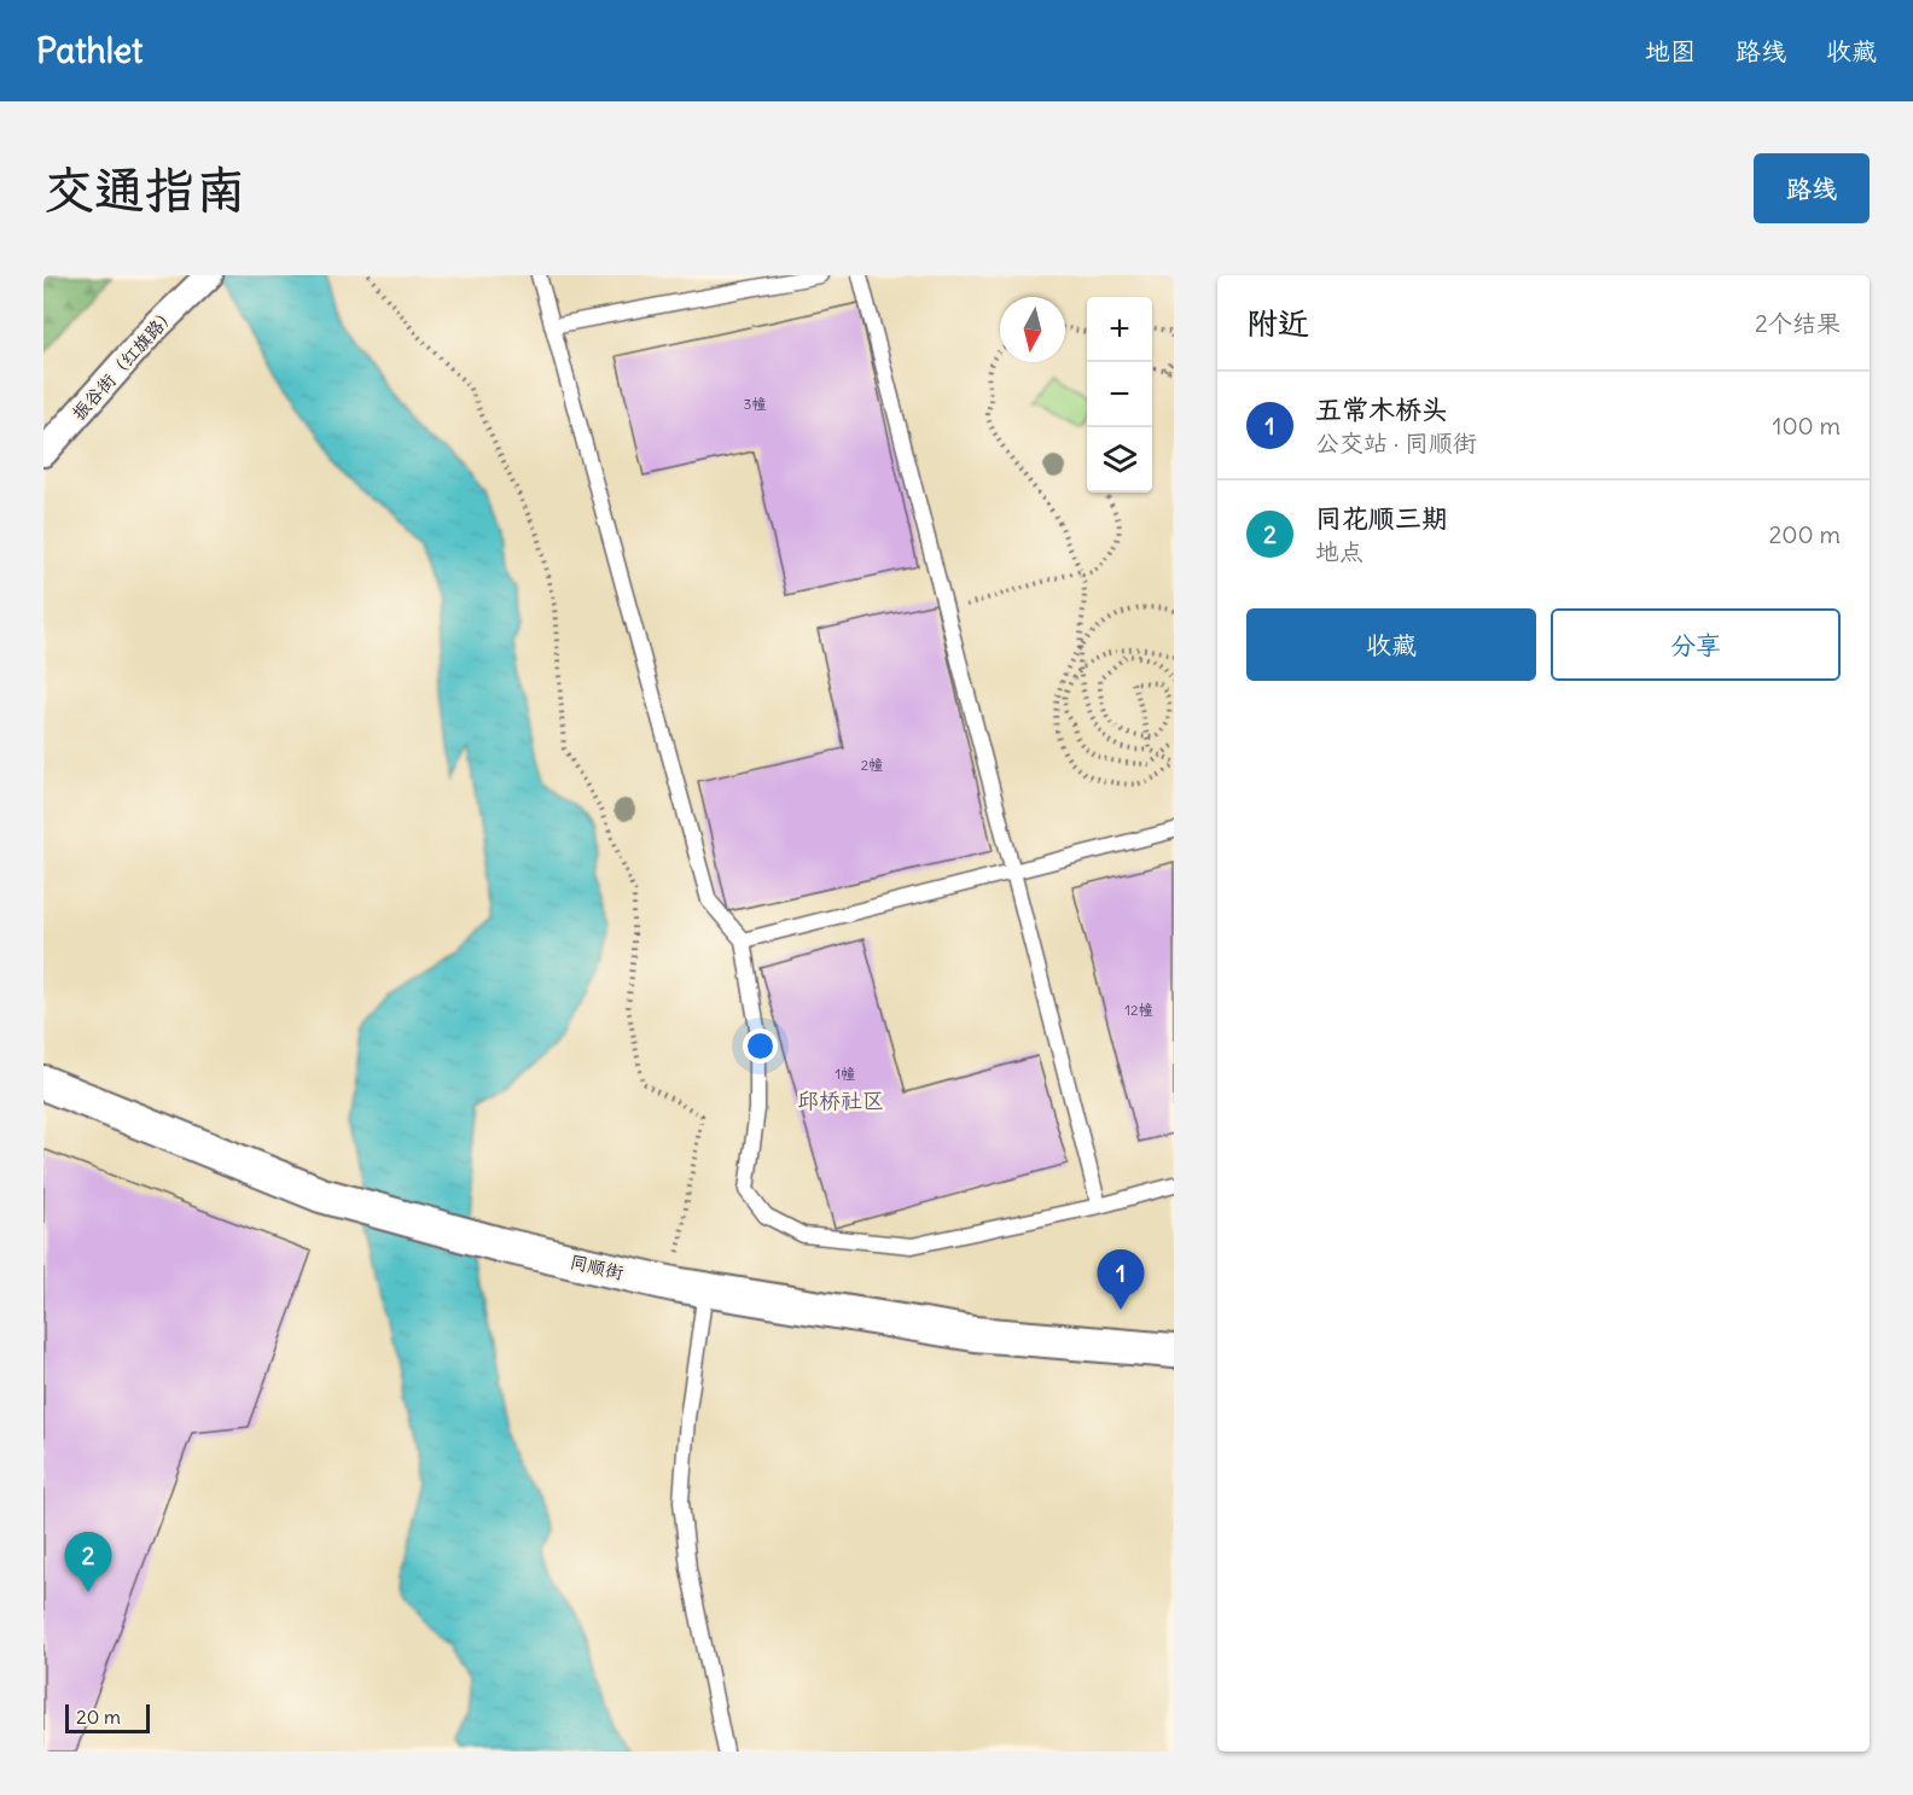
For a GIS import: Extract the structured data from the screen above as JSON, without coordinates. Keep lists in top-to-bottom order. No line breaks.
{"streets":{"street":["振谷街（红旗路）","同顺街"]},"districts":["邱桥社区"],"house_numbers":["3幢","2幢","12幢","1幢"],"scale_bar":"20 m","north":"bottom","page":{"header":"Pathlet","nav":["地图","路线","收藏"],"buttons":["路线",["收藏","分享"]],"title":"交通指南","heading":["附近","2个结果"],"map_buttons":["+","−"],"list":[{"mark":"1","name":"五常木桥头","note":"公交站 · 同顺街","value":"100 m"},{"mark":"2","name":"同花顺三期","note":"地点","value":"200 m"}],"pins":["1","2"],"scale":"20 m"}}
